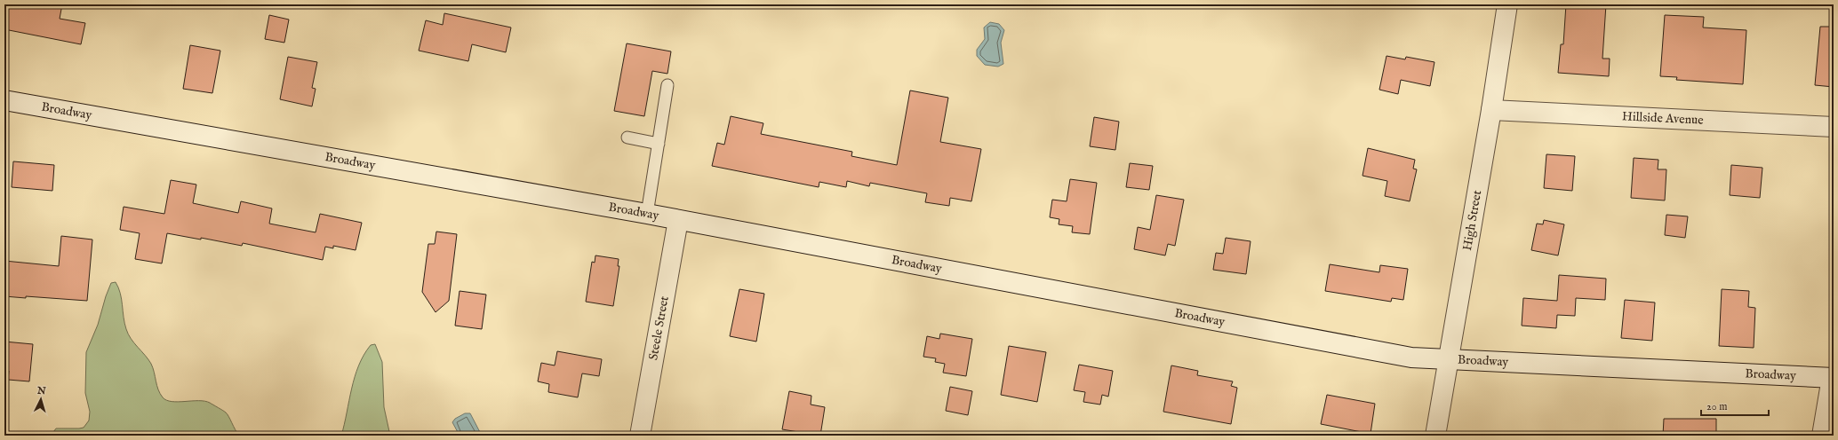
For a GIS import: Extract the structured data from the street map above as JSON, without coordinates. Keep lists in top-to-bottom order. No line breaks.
{"streets":{"main road":["Broadway","Hillside Avenue","High Street","Steele Street"]},"crossings":[["Broadway","High Street"],["Broadway","Steele Street"],["Hillside Avenue","High Street"]],"scale_bar":"20 m","north":"top"}
